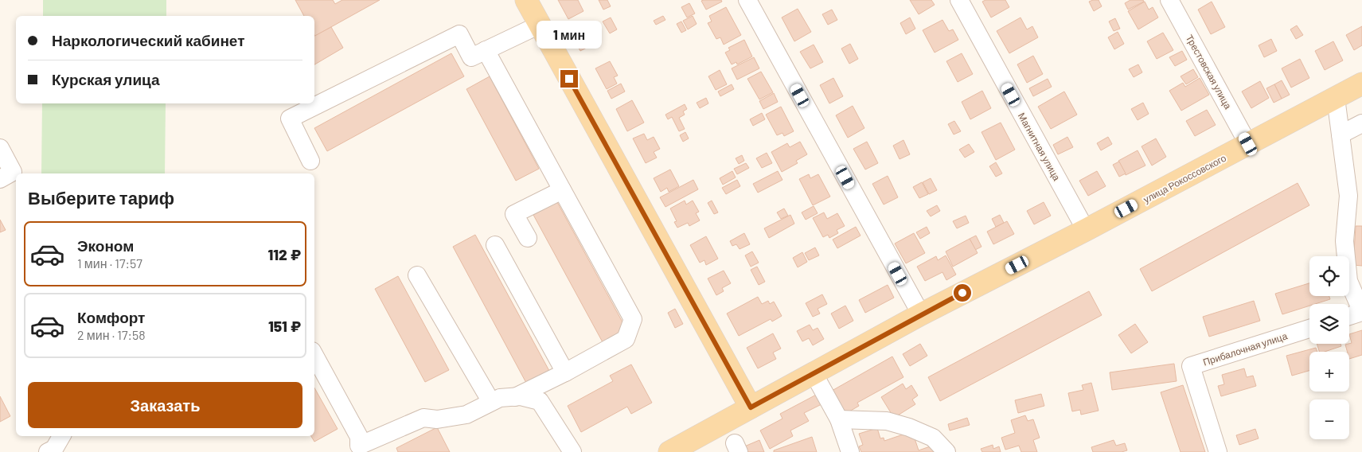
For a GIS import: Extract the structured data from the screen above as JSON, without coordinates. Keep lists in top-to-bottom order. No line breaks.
{"streets":{"main road":["улица Рокоссовского"],"street":["Трестовская улица","Магнитная улица","Прибалочная улица"]},"crossings":[["Трестовская улица","улица Рокоссовского"],["Магнитная улица","улица Рокоссовского"]],"page":{"banner":["Наркологический кабинет","Курская улица"],"bubble":"1 мин","heading":"Выберите тариф","list":[{"name":"Эконом","note":"1 мин · 17:57","value":"112 ₽"},{"name":"Комфорт","note":"2 мин · 17:58","value":"151 ₽"}],"map_buttons":["+","−"],"buttons":"Заказать"}}
